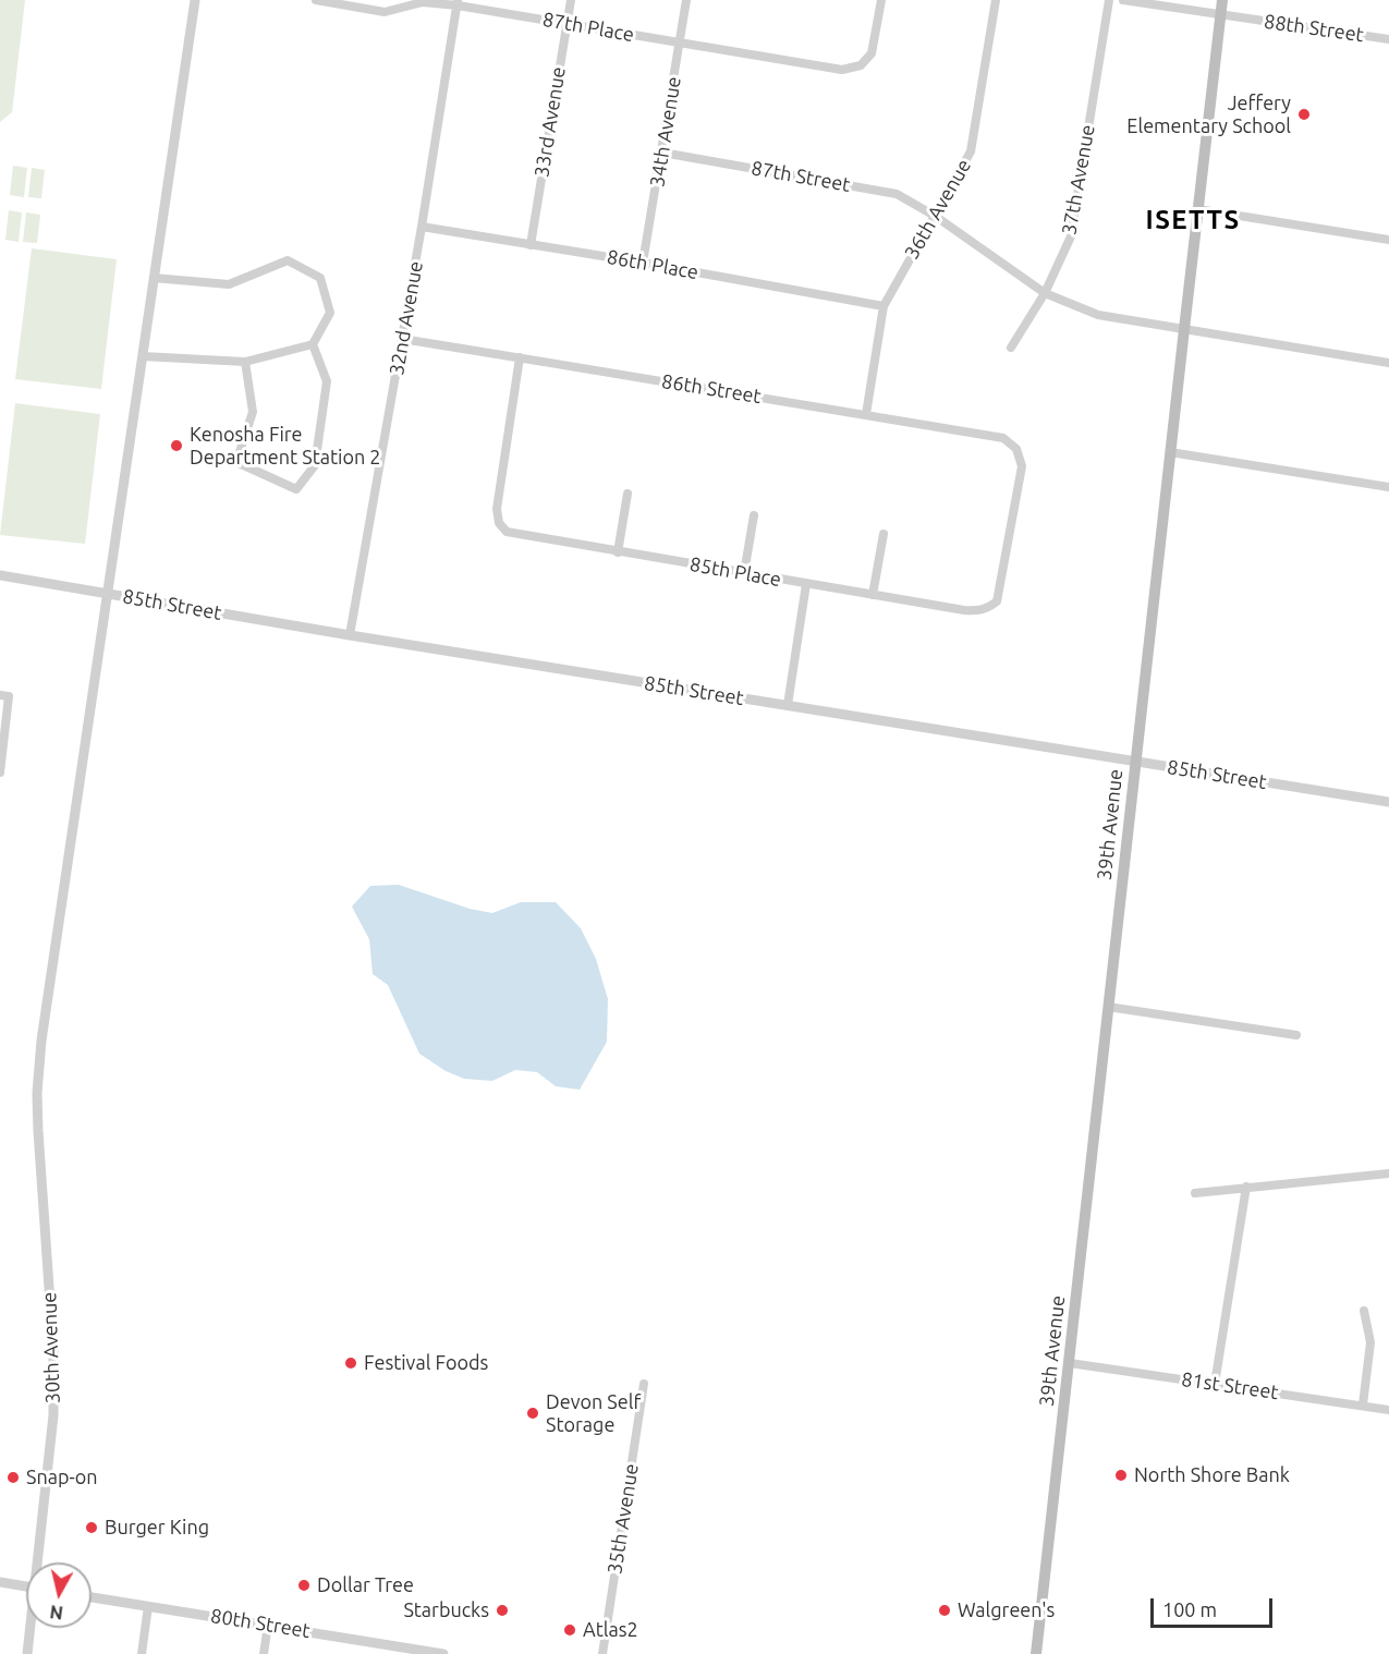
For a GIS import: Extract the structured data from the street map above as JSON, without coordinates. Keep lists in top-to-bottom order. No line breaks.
{"streets":{"main road":["39th Avenue"],"street":["87th Place","88th Street","33rd Avenue","34th Avenue","87th Street","37th Avenue","36th Avenue","86th Place","32nd Avenue","86th Street","85th Place","85th Street","30th Avenue","81st Street","35th Avenue","80th Street"]},"crossings":[["87th Place","33rd Avenue"],["87th Place","34th Avenue"],["87th Place","32nd Avenue"],["88th Street","39th Avenue"],["33rd Avenue","86th Place"],["34th Avenue","87th Street"],["34th Avenue","86th Place"],["87th Street","37th Avenue"],["87th Street","36th Avenue"],["87th Street","39th Avenue"],["36th Avenue","86th Place"],["36th Avenue","86th Street"],["86th Place","32nd Avenue"],["32nd Avenue","86th Street"],["32nd Avenue","85th Street"],["86th Street","85th Place"],["85th Street","39th Avenue"],["85th Street","30th Avenue"],["39th Avenue","81st Street"]],"districts":["ISETTS"],"places":["Jeffery Elementary School","Kenosha Fire Department Station 2","Festival Foods","Devon Self Storage","North Shore Bank","Snap-on","Burger King","Dollar Tree","Starbucks","Walgreen's","Atlas2"],"scale_bar":"100 m","north":"bottom"}
